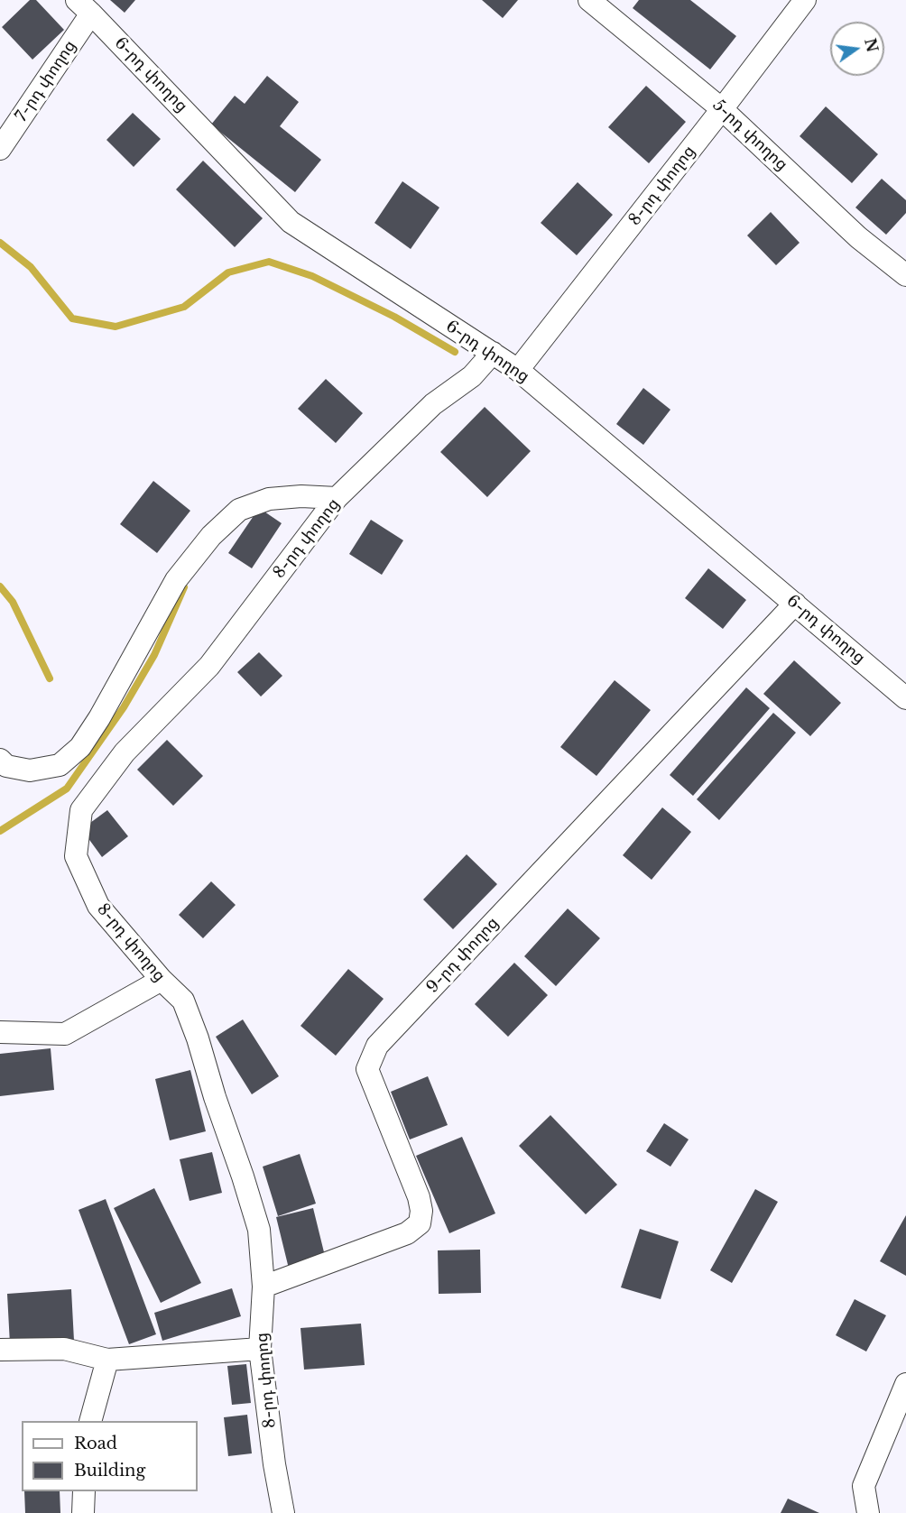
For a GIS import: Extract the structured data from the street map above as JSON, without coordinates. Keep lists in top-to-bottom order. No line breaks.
{"streets":{"street":["6-րդ փողոց","7-րդ փողոց","5-րդ փողոց","8-րդ փողոց","9-րդ փողոց"]},"crossings":[["6-րդ փողոց","7-րդ փողոց"],["6-րդ փողոց","8-րդ փողոց"],["6-րդ փողոց","9-րդ փողոց"],["5-րդ փողոց","8-րդ փողոց"],["8-րդ փողոց","9-րդ փողոց"]],"legend":["Road","Building"],"north":"right"}
